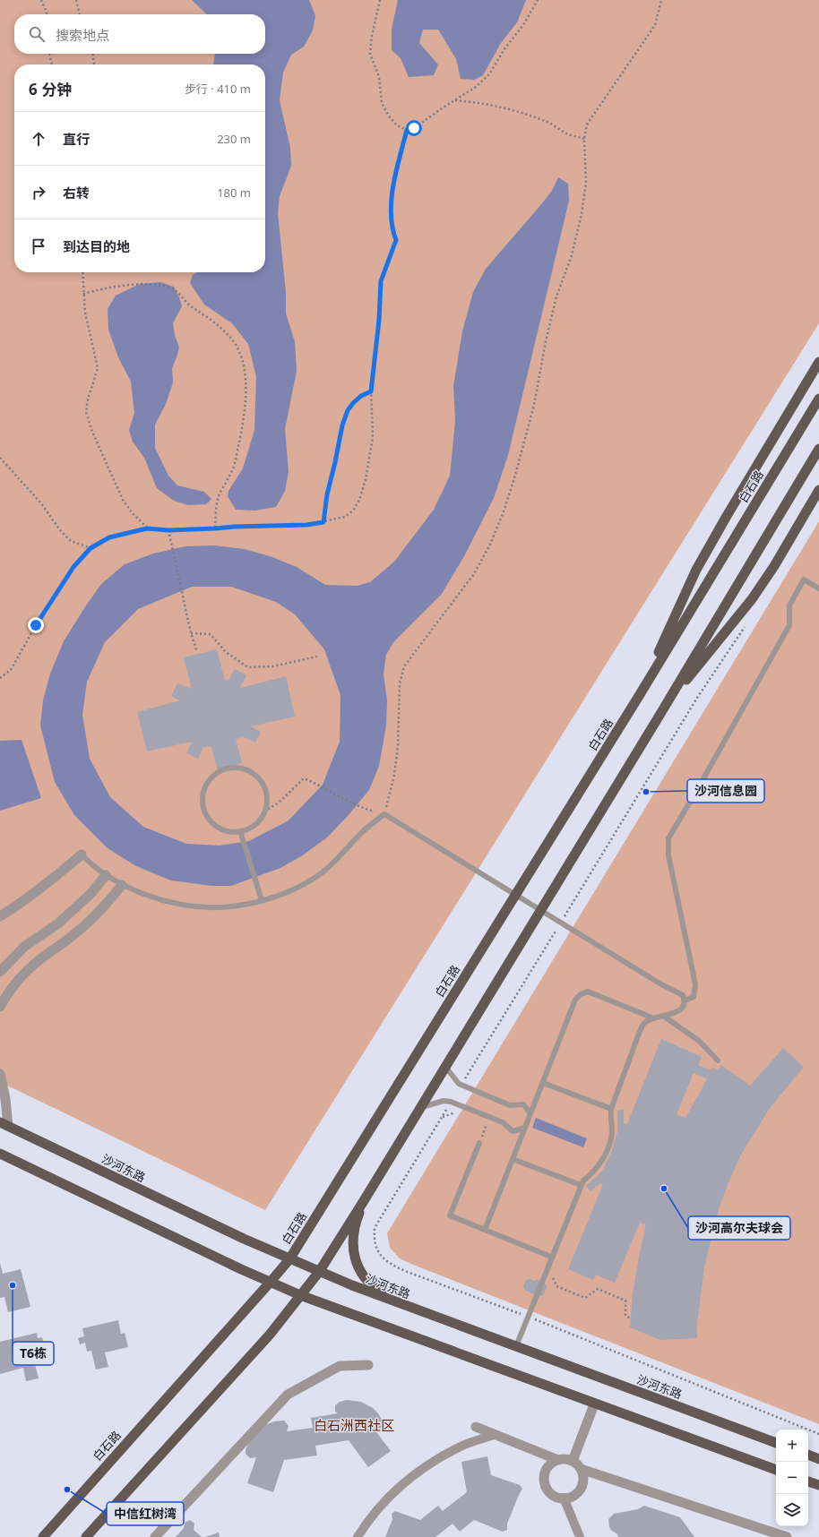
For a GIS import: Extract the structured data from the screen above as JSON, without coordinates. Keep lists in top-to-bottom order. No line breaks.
{"streets":{"main road":["白石路","沙河东路"]},"crossings":[["白石路","沙河东路"]],"districts":["白石洲西社区"],"places":["沙河信息园","沙河高尔夫球会","T6栋","中信红树湾"],"page":{"search":"搜索地点","heading":["6 分钟","步行 · 410 m"],"list":[["直行","230 m"],["右转","180 m"],"到达目的地"],"map_buttons":["+","−"]}}
